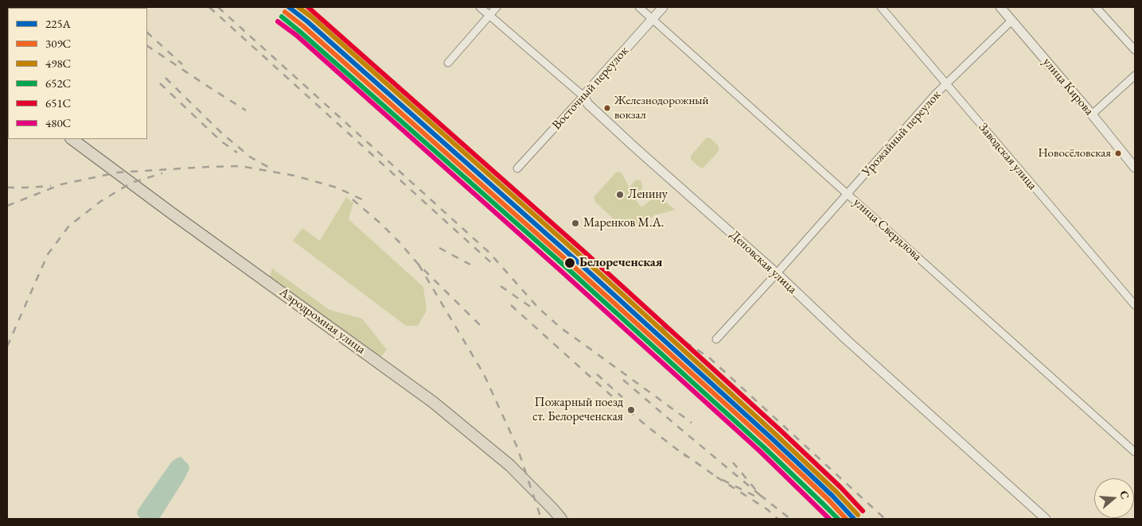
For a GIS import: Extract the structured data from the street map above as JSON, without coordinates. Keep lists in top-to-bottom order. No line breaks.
{"streets":{"main road":["Аэродромная улица"],"street":["улица Кирова","Восточный переулок","Урожайный переулок","Заводская улица","улица Свердлова","Деповская улица"]},"crossings":[["улица Кирова","Урожайный переулок"],["Восточный переулок","улица Свердлова"],["Восточный переулок","Деповская улица"],["Урожайный переулок","Заводская улица"],["Урожайный переулок","улица Свердлова"],["Урожайный переулок","Деповская улица"]],"places":["Железнодорожный вокзал","Новосёловская","Ленину","Маренков М.А.","Белореченская","Пожарный поезд ст. Белореченская"],"lines":["transit line 225А","transit line 498С","transit line 651С","transit line 309С","transit line 652С","transit line 480С"],"legend":["225А","309С","498С","652С","651С","480С"],"north":"right"}
